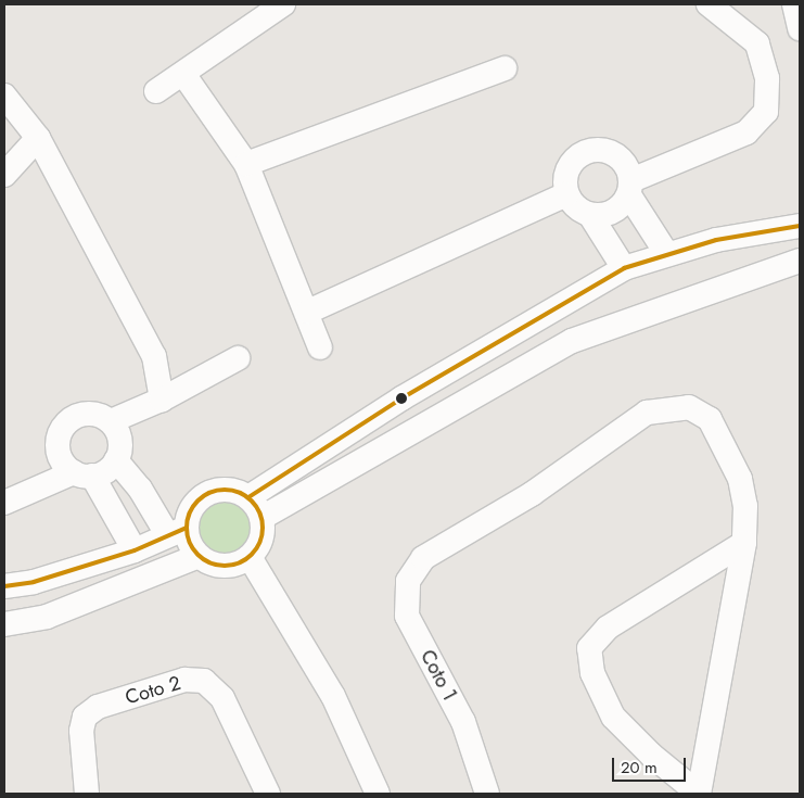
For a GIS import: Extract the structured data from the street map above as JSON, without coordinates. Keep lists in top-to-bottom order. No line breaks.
{"streets":{"street":["Coto 1","Coto 2"]},"scale_bar":"20 m"}
